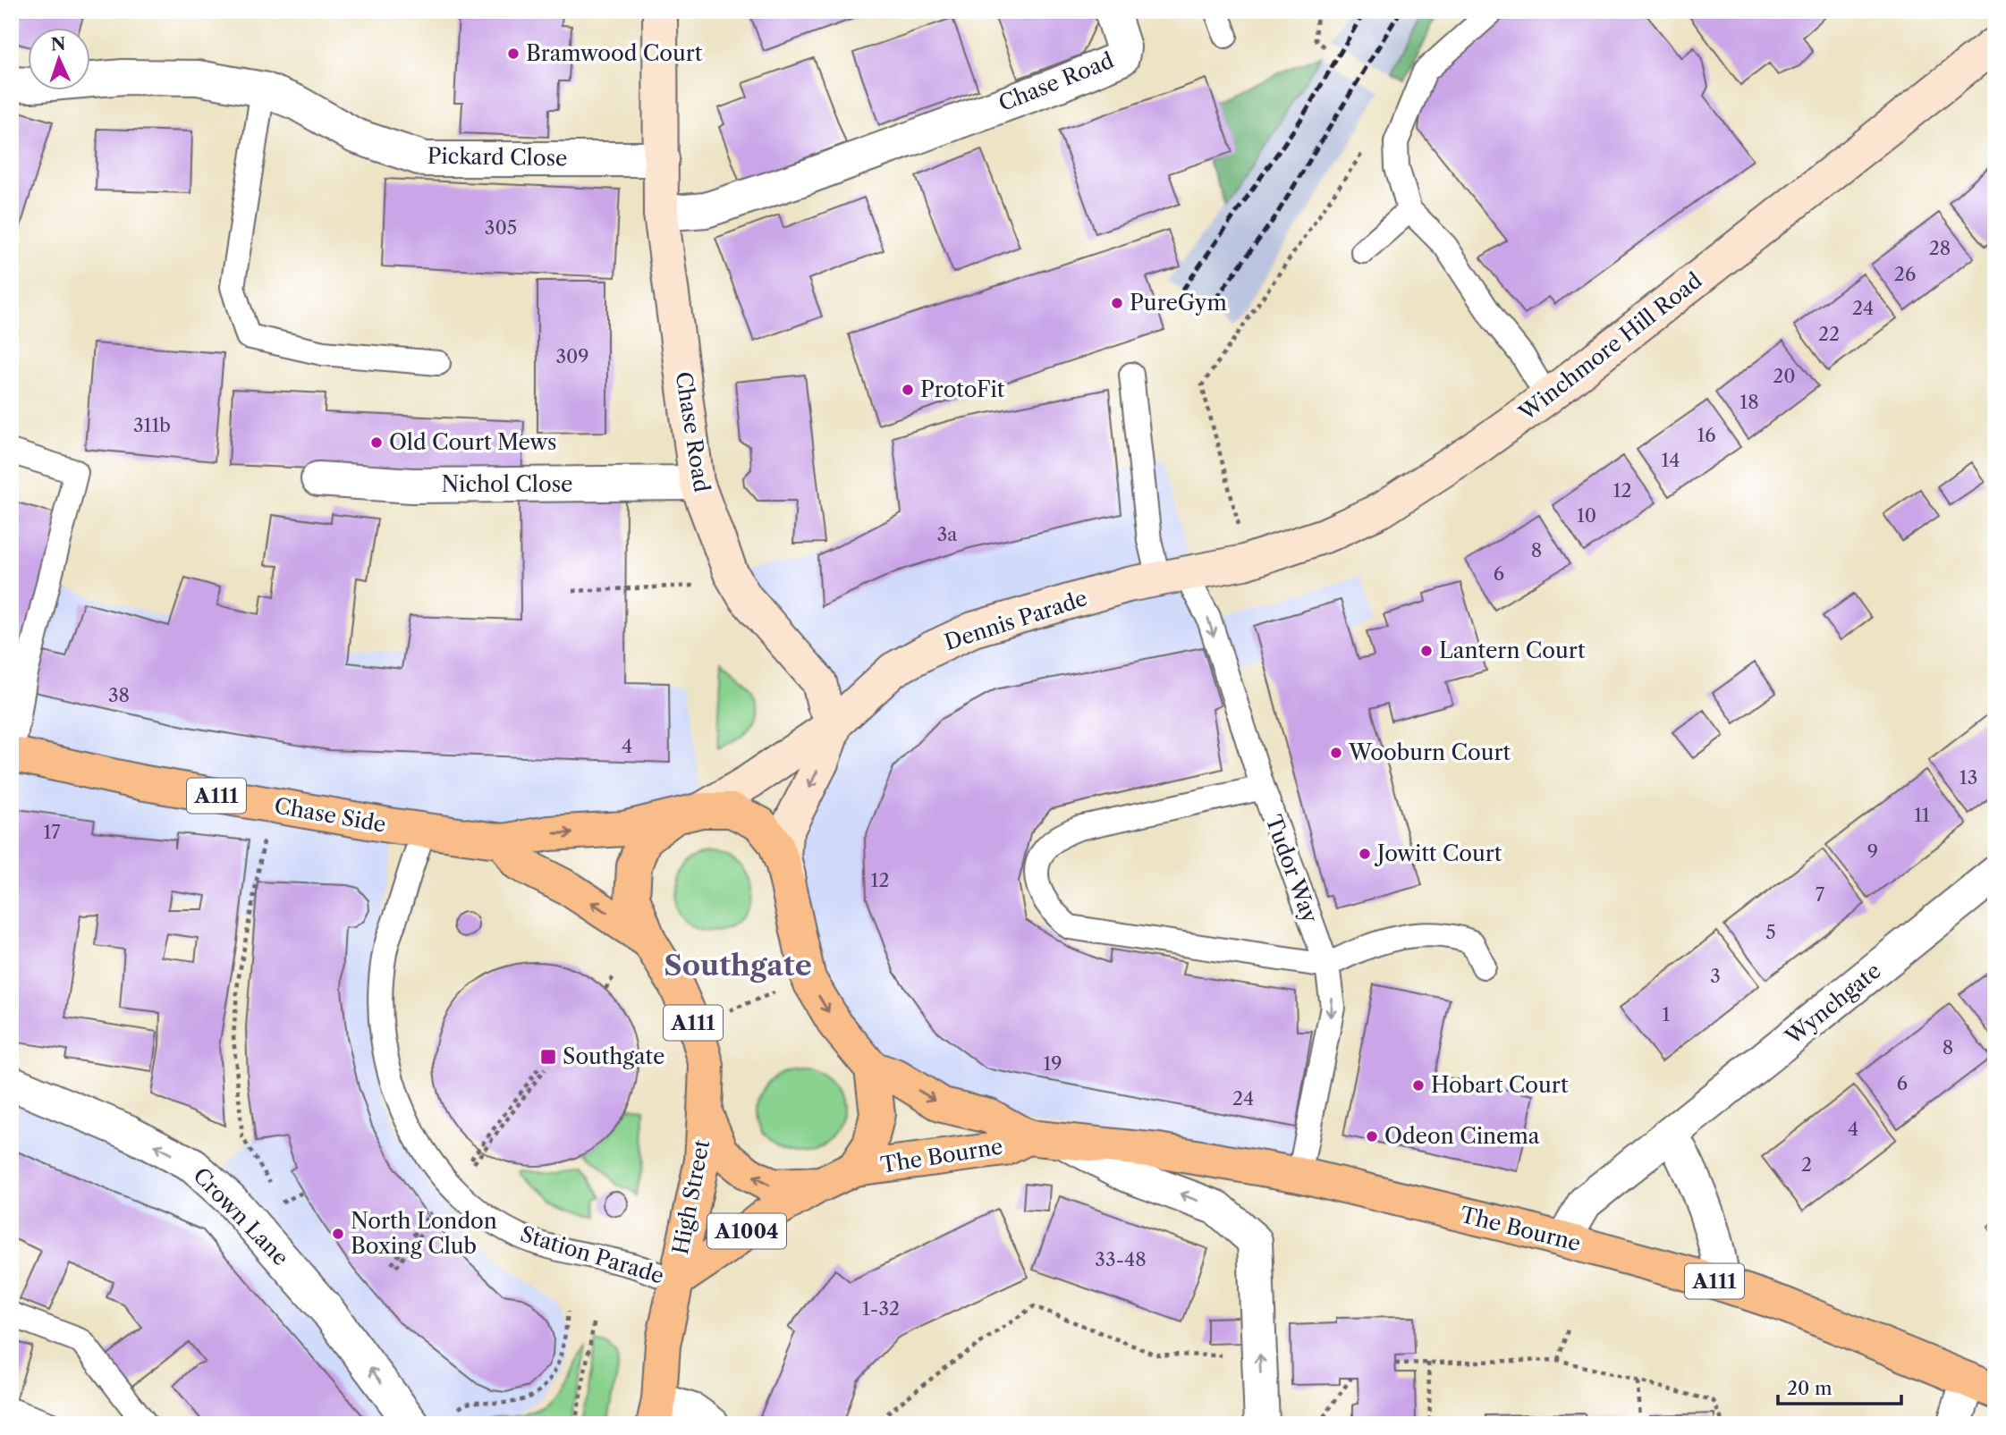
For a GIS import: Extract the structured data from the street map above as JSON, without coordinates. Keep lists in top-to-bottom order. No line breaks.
{"streets":{"main road":["A111","Chase Side","The Bourne","High Street","A1004"],"street":["Chase Road","Pickard Close","Winchmore Hill Road","Nichol Close","Dennis Parade","Wynchgate","Crown Lane"],"lane":["Tudor Way","Station Parade"]},"crossings":[["Chase Road","Pickard Close"],["Chase Road","Nichol Close"],["Chase Road","Dennis Parade"],["Winchmore Hill Road","Dennis Parade"],["Winchmore Hill Road","Tudor Way"],["Dennis Parade","A111"],["Dennis Parade","Chase Side"],["Dennis Parade","Tudor Way"],["A111","Chase Side"],["A111","The Bourne"],["A111","High Street"],["Chase Side","Station Parade"],["Tudor Way","The Bourne"],["Wynchgate","The Bourne"],["High Street","Station Parade"]],"one_way":["Tudor Way","Crown Lane"],"districts":["Southgate"],"places":{"other":["Bramwood Court","PureGym","ProtoFit","Old Court Mews","Lantern Court","Wooburn Court","Jowitt Court","Hobart Court","Odeon Cinema","North London Boxing Club"],"transit":["Southgate"]},"house_numbers":["305","28","26","24","22","309","20","18","311b","16","14","12","10","3a","8","6","38","4","13","11","17","9","12","7","5","3","1","8","19","6","24","4","2","33-48","1-32"],"scale_bar":"20 m","north":"top"}
